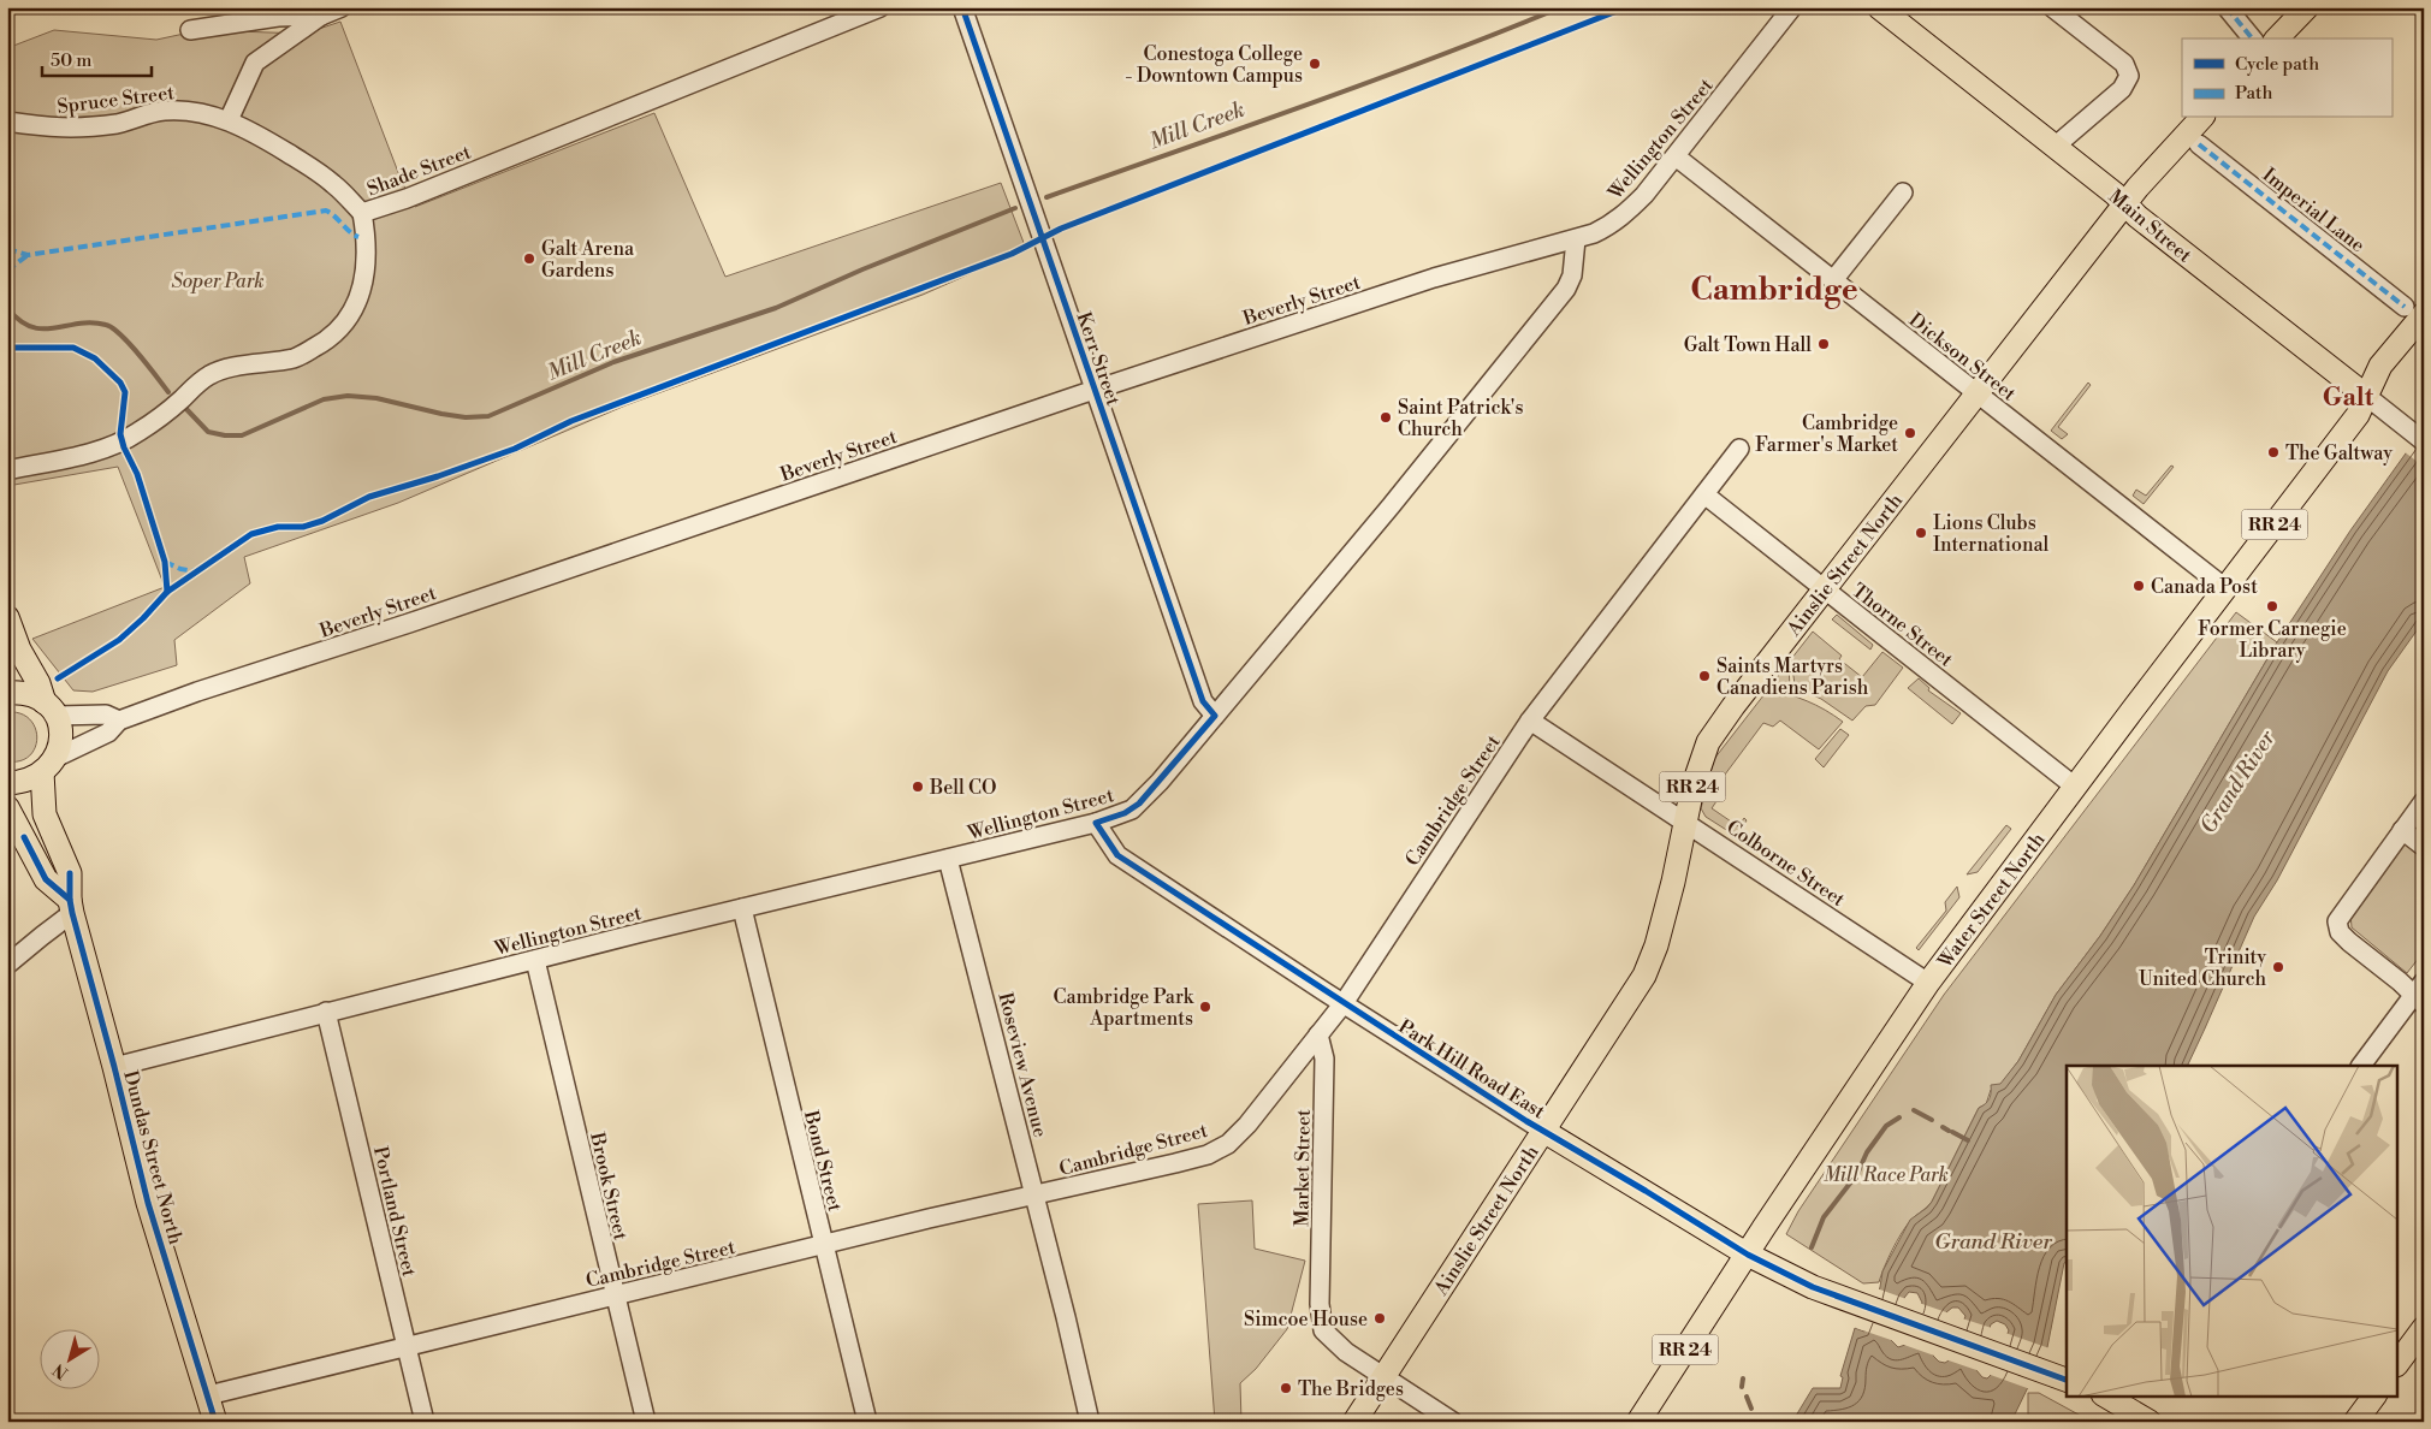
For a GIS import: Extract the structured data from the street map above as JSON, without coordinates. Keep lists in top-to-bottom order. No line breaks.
{"streets":{"main road":["Main Street","RR 24","Ainslie Street North","Water Street North","Park Hill Road East","Dundas Street North"],"street":["Spruce Street","Wellington Street","Shade Street","Imperial Lane","Beverly Street","Dickson Street","Kerr Street","Thorne Street","Cambridge Street","Colborne Street","Roseview Avenue","Bond Street","Market Street","Brook Street","Portland Street"]},"crossings":[["Spruce Street","Shade Street"],["Wellington Street","Beverly Street"],["Wellington Street","Dickson Street"],["Wellington Street","Kerr Street"],["Wellington Street","Roseview Avenue"],["Wellington Street","Park Hill Road East"],["Wellington Street","Dundas Street North"],["Wellington Street","Bond Street"],["Wellington Street","Brook Street"],["Wellington Street","Portland Street"],["Imperial Lane","RR 24"],["Main Street","RR 24"],["Main Street","Ainslie Street North"],["Main Street","Water Street North"],["Beverly Street","Kerr Street"],["Beverly Street","Dundas Street North"],["Dickson Street","Ainslie Street North"],["Dickson Street","Water Street North"],["RR 24","Ainslie Street North"],["RR 24","Water Street North"],["Ainslie Street North","Thorne Street"],["Ainslie Street North","Colborne Street"],["Ainslie Street North","Park Hill Road East"],["Ainslie Street North","Market Street"],["Thorne Street","Cambridge Street"],["Thorne Street","Water Street North"],["Cambridge Street","Colborne Street"],["Cambridge Street","Roseview Avenue"],["Cambridge Street","Park Hill Road East"],["Cambridge Street","Dundas Street North"],["Cambridge Street","Bond Street"],["Cambridge Street","Market Street"],["Cambridge Street","Brook Street"],["Cambridge Street","Portland Street"],["Colborne Street","Water Street North"],["Water Street North","Park Hill Road East"]],"districts":["Cambridge","Galt"],"water":["Mill Creek","Grand River"],"parks":["Soper Park","Mill Race Park"],"places":["Conestoga College - Downtown Campus","Galt Arena Gardens","Galt Town Hall","Saint Patrick's Church","Cambridge Farmer's Market","The Galtway","Lions Clubs International","Canada Post","Former Carnegie Library","Saints Martyrs Canadiens Parish","Bell CO","Trinity United Church","Cambridge Park Apartments","Simcoe House","The Bridges"],"legend":["Cycle path","Path"],"scale_bar":"50 m","north":"bottom left"}
